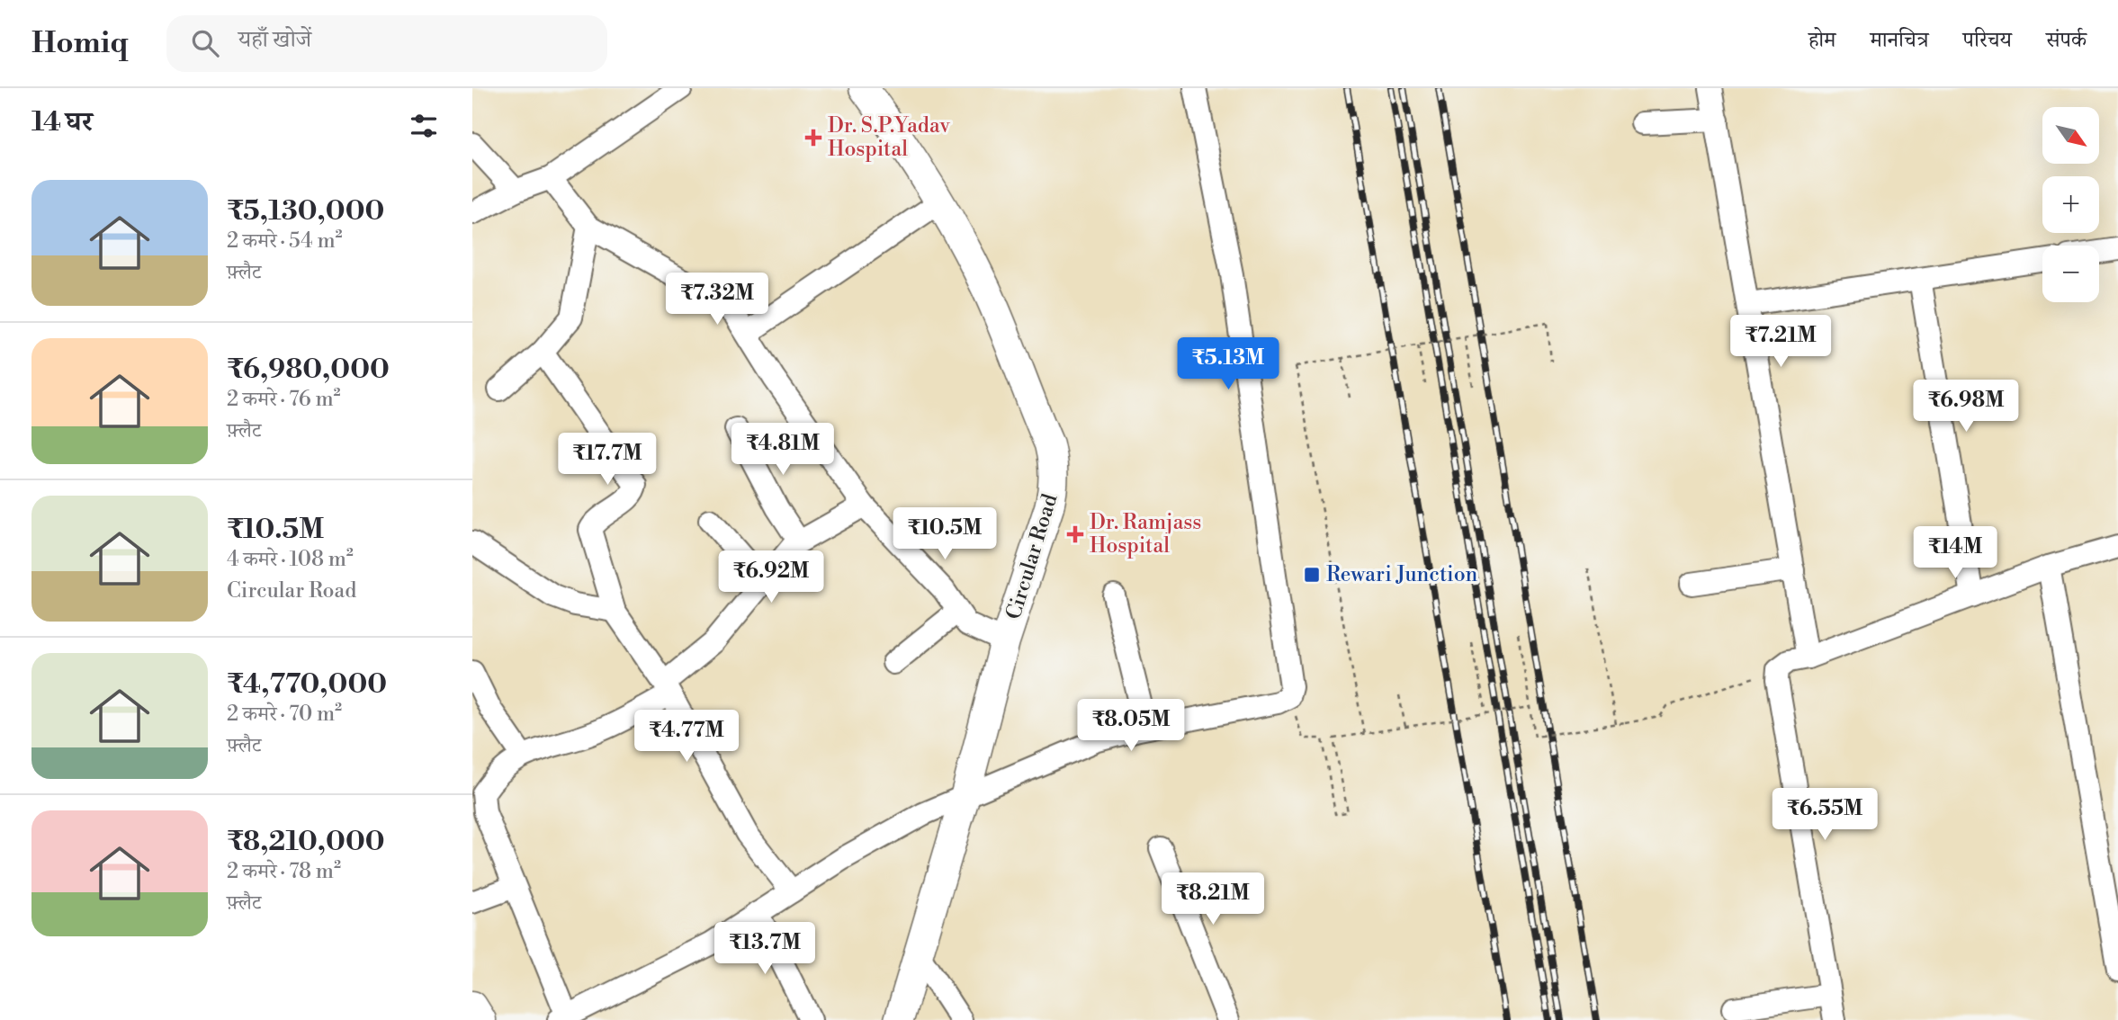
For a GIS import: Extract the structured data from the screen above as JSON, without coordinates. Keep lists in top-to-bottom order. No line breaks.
{"streets":{"main road":["Circular Road"]},"places":{"health":["Dr. S.P.Yadav Hospital","Dr. Ramjass Hospital"],"transit":["Rewari Junction"]},"north":"bottom right","page":{"header":"Homiq","search":"यहाँ खोजें","nav":["होम","मानचित्र","परिचय","संपर्क"],"heading":"14 घर","map_buttons":["+","−"],"list":[{"name":"₹5,130,000","note":"2 कमरे · 54 m² · फ़्लैट"},{"name":"₹6,980,000","note":"2 कमरे · 76 m² · फ़्लैट"},{"name":"₹10.5M","note":"4 कमरे · 108 m² · Circular Road"},{"name":"₹4,770,000","note":"2 कमरे · 70 m² · फ़्लैट"},{"name":"₹8,210,000","note":"2 कमरे · 78 m² · फ़्लैट"}],"price":["₹7.32M","₹7.21M","₹5.13M","₹6.98M","₹4.81M","₹17.7M","₹10.5M","₹14M","₹6.92M","₹8.05M","₹4.77M","₹6.55M","₹8.21M","₹13.7M"]}}
